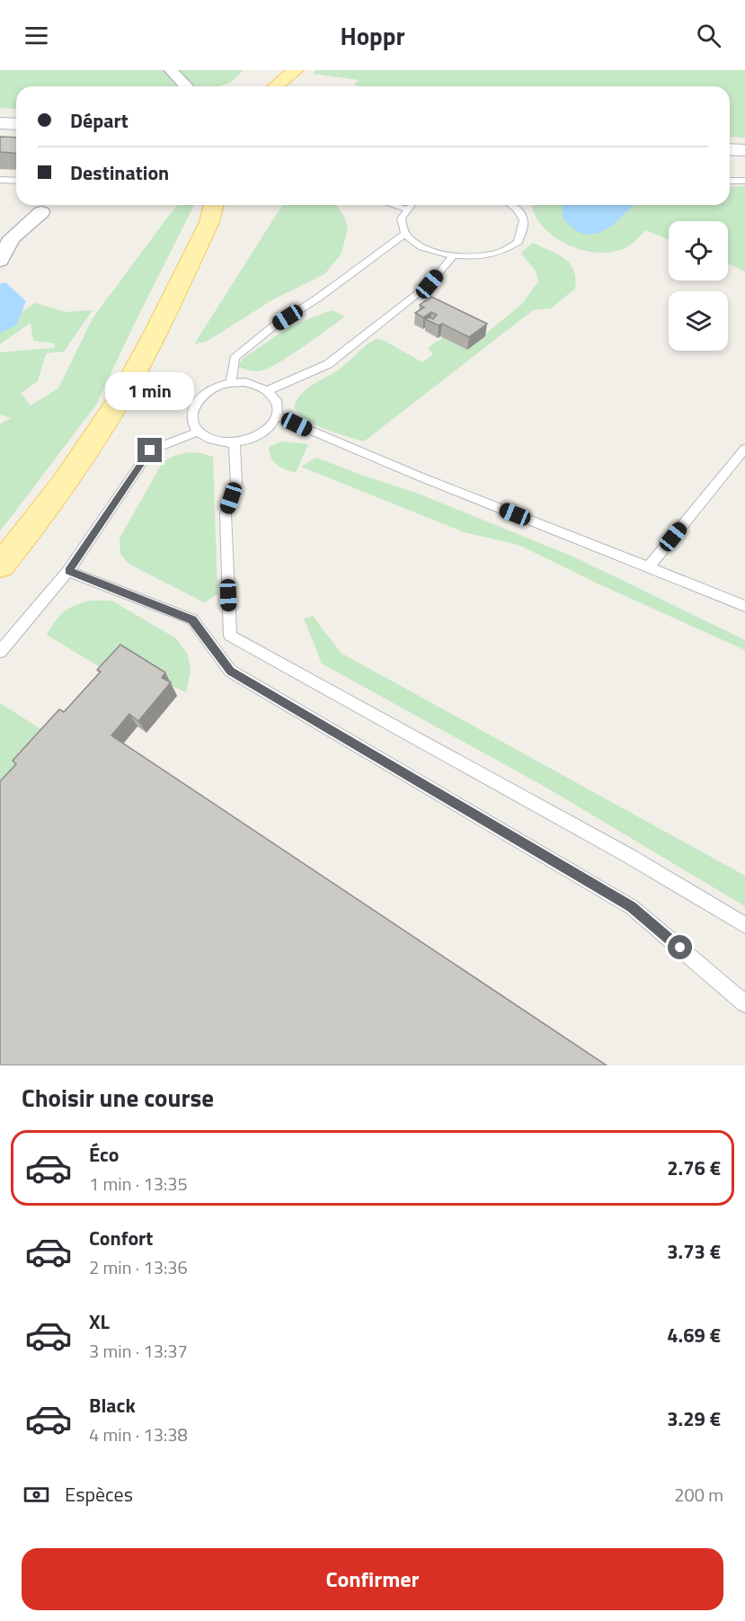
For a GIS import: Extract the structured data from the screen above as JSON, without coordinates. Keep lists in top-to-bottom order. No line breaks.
{"page":{"header":"Hoppr","banner":["Départ","Destination"],"bubble":"1 min","heading":"Choisir une course","list":[{"name":"Éco","note":"1 min · 13:35","value":"2.76 €"},{"name":"Confort","note":"2 min · 13:36","value":"3.73 €"},{"name":"XL","note":"3 min · 13:37","value":"4.69 €"},{"name":"Black","note":"4 min · 13:38","value":"3.29 €"}],"pay":["Espèces","200 m"],"buttons":"Confirmer"}}
